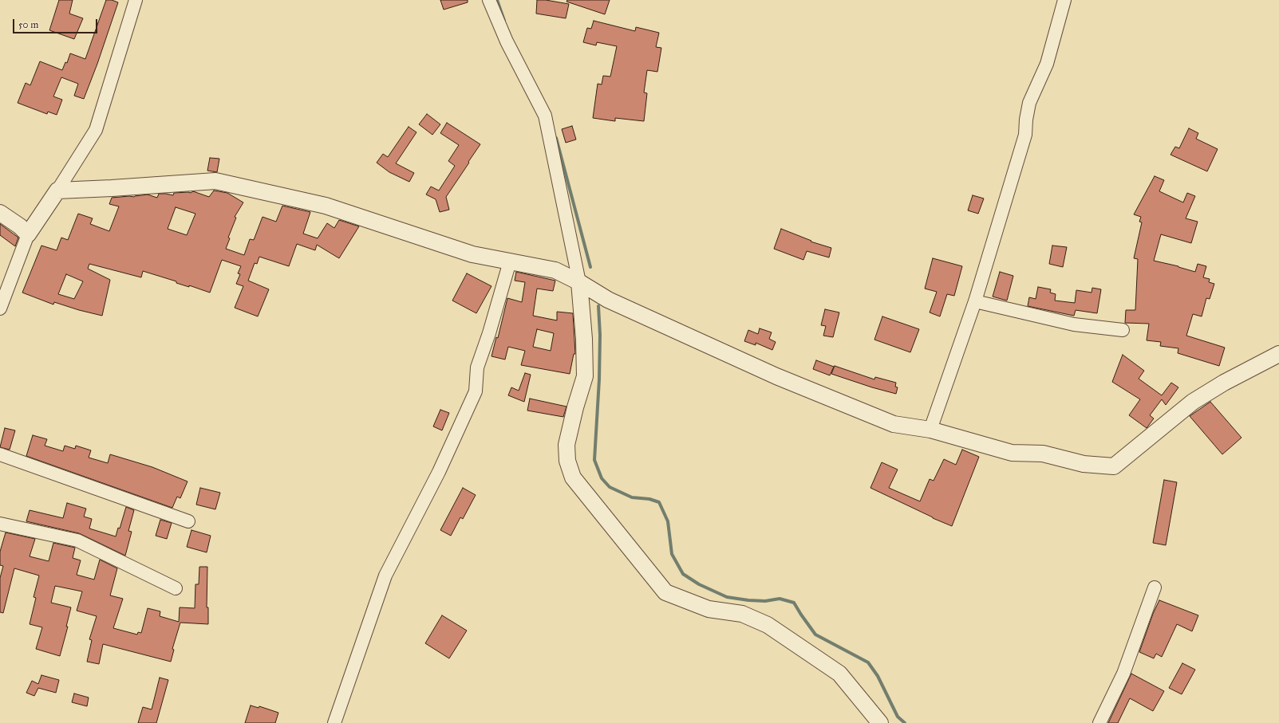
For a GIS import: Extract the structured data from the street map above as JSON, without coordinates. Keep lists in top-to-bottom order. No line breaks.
{"scale_bar":"50 m"}
